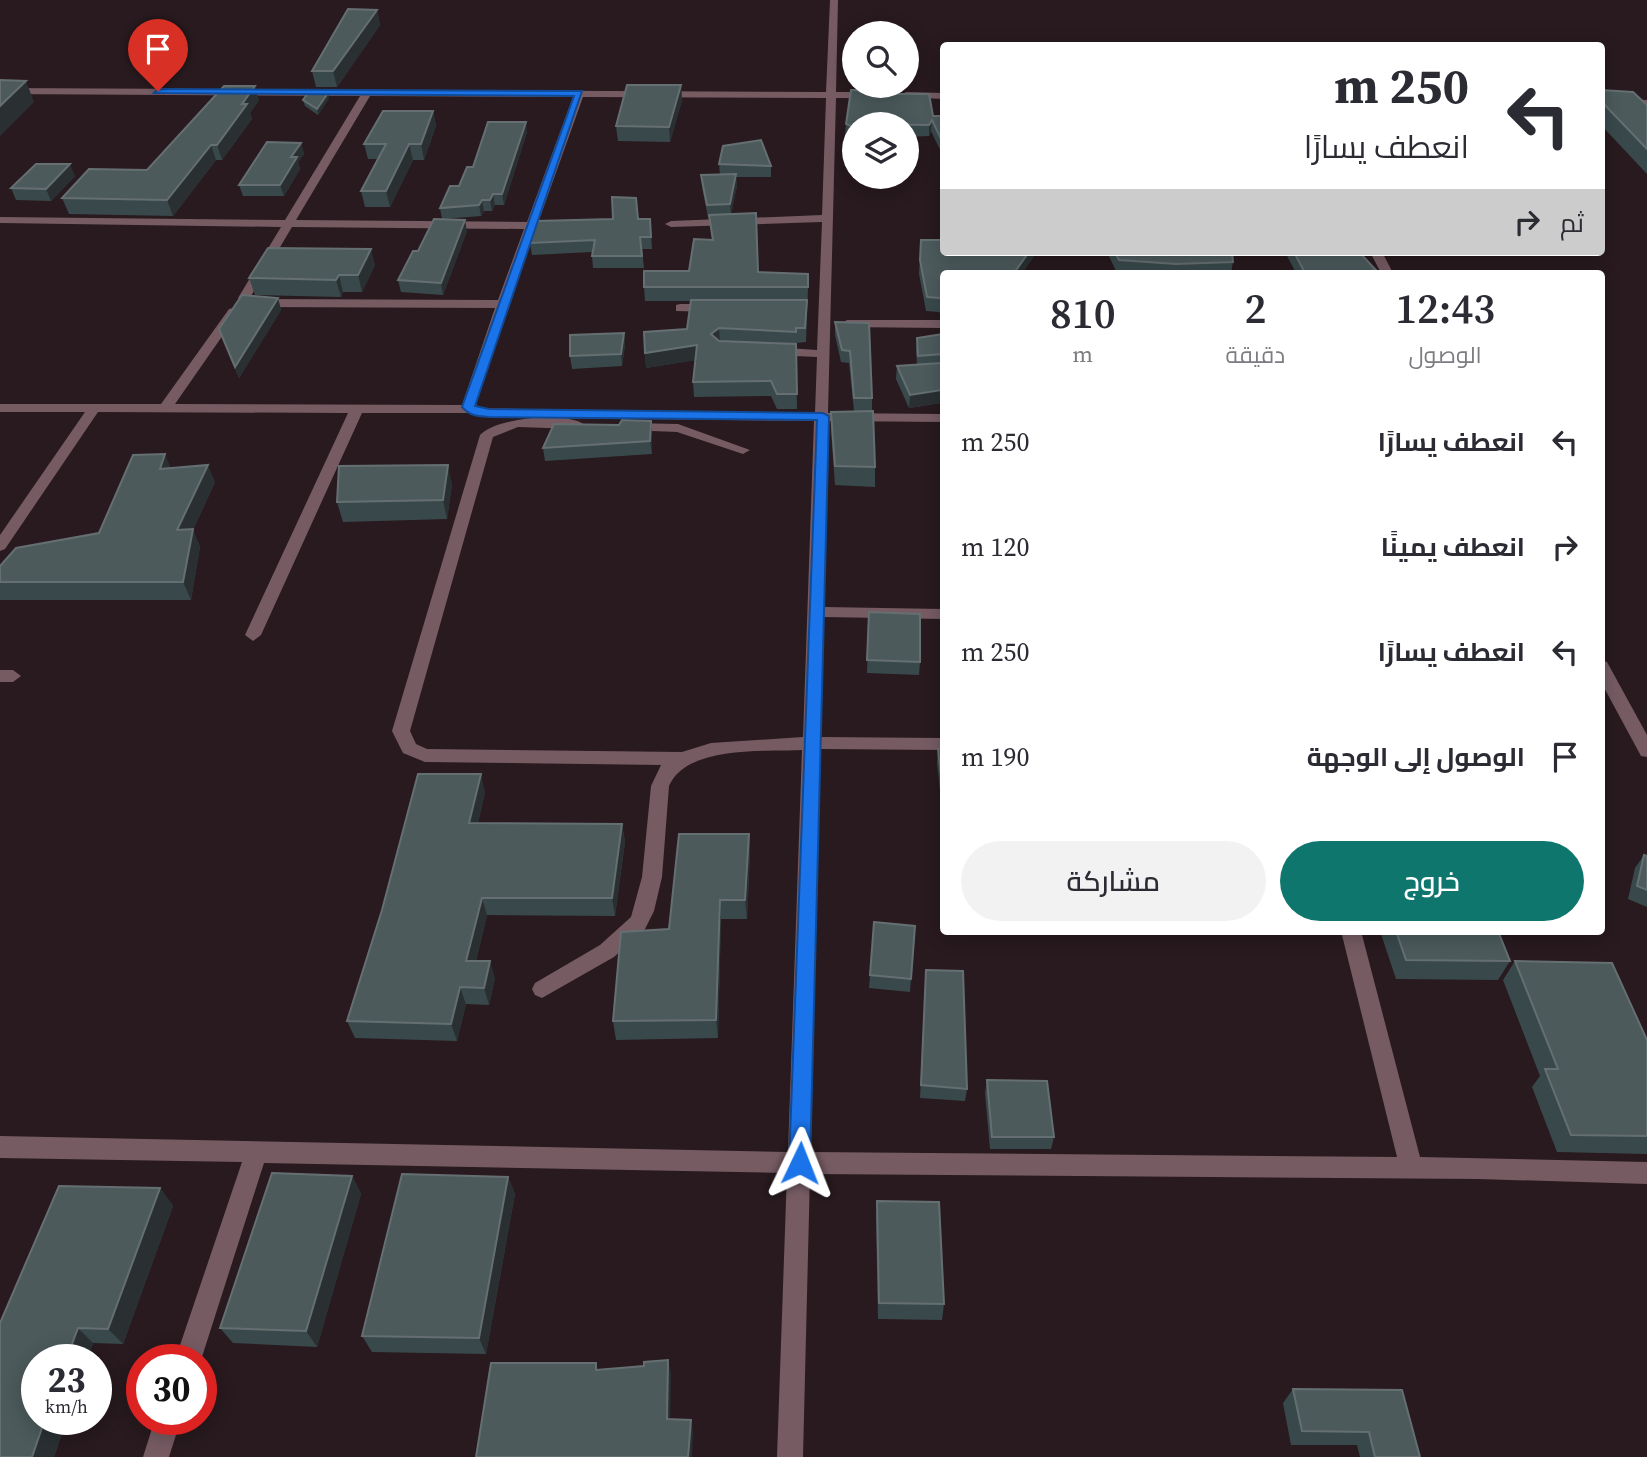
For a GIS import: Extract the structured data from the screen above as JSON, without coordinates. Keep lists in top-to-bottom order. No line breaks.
{"page":{"turn":["250 m","انعطف يسارًا"],"then":"ثم","eta":["12:43","الوصول","2","دقيقة","810","m"],"list":[{"name":"انعطف يسارًا","value":"250 m"},{"name":"انعطف يمينًا","value":"120 m"},{"name":"انعطف يسارًا","value":"250 m"},{"name":"الوصول إلى الوجهة","value":"190 m"}],"buttons":["خروج","مشاركة"],"speed":"23 km/h","limit":"30"}}
